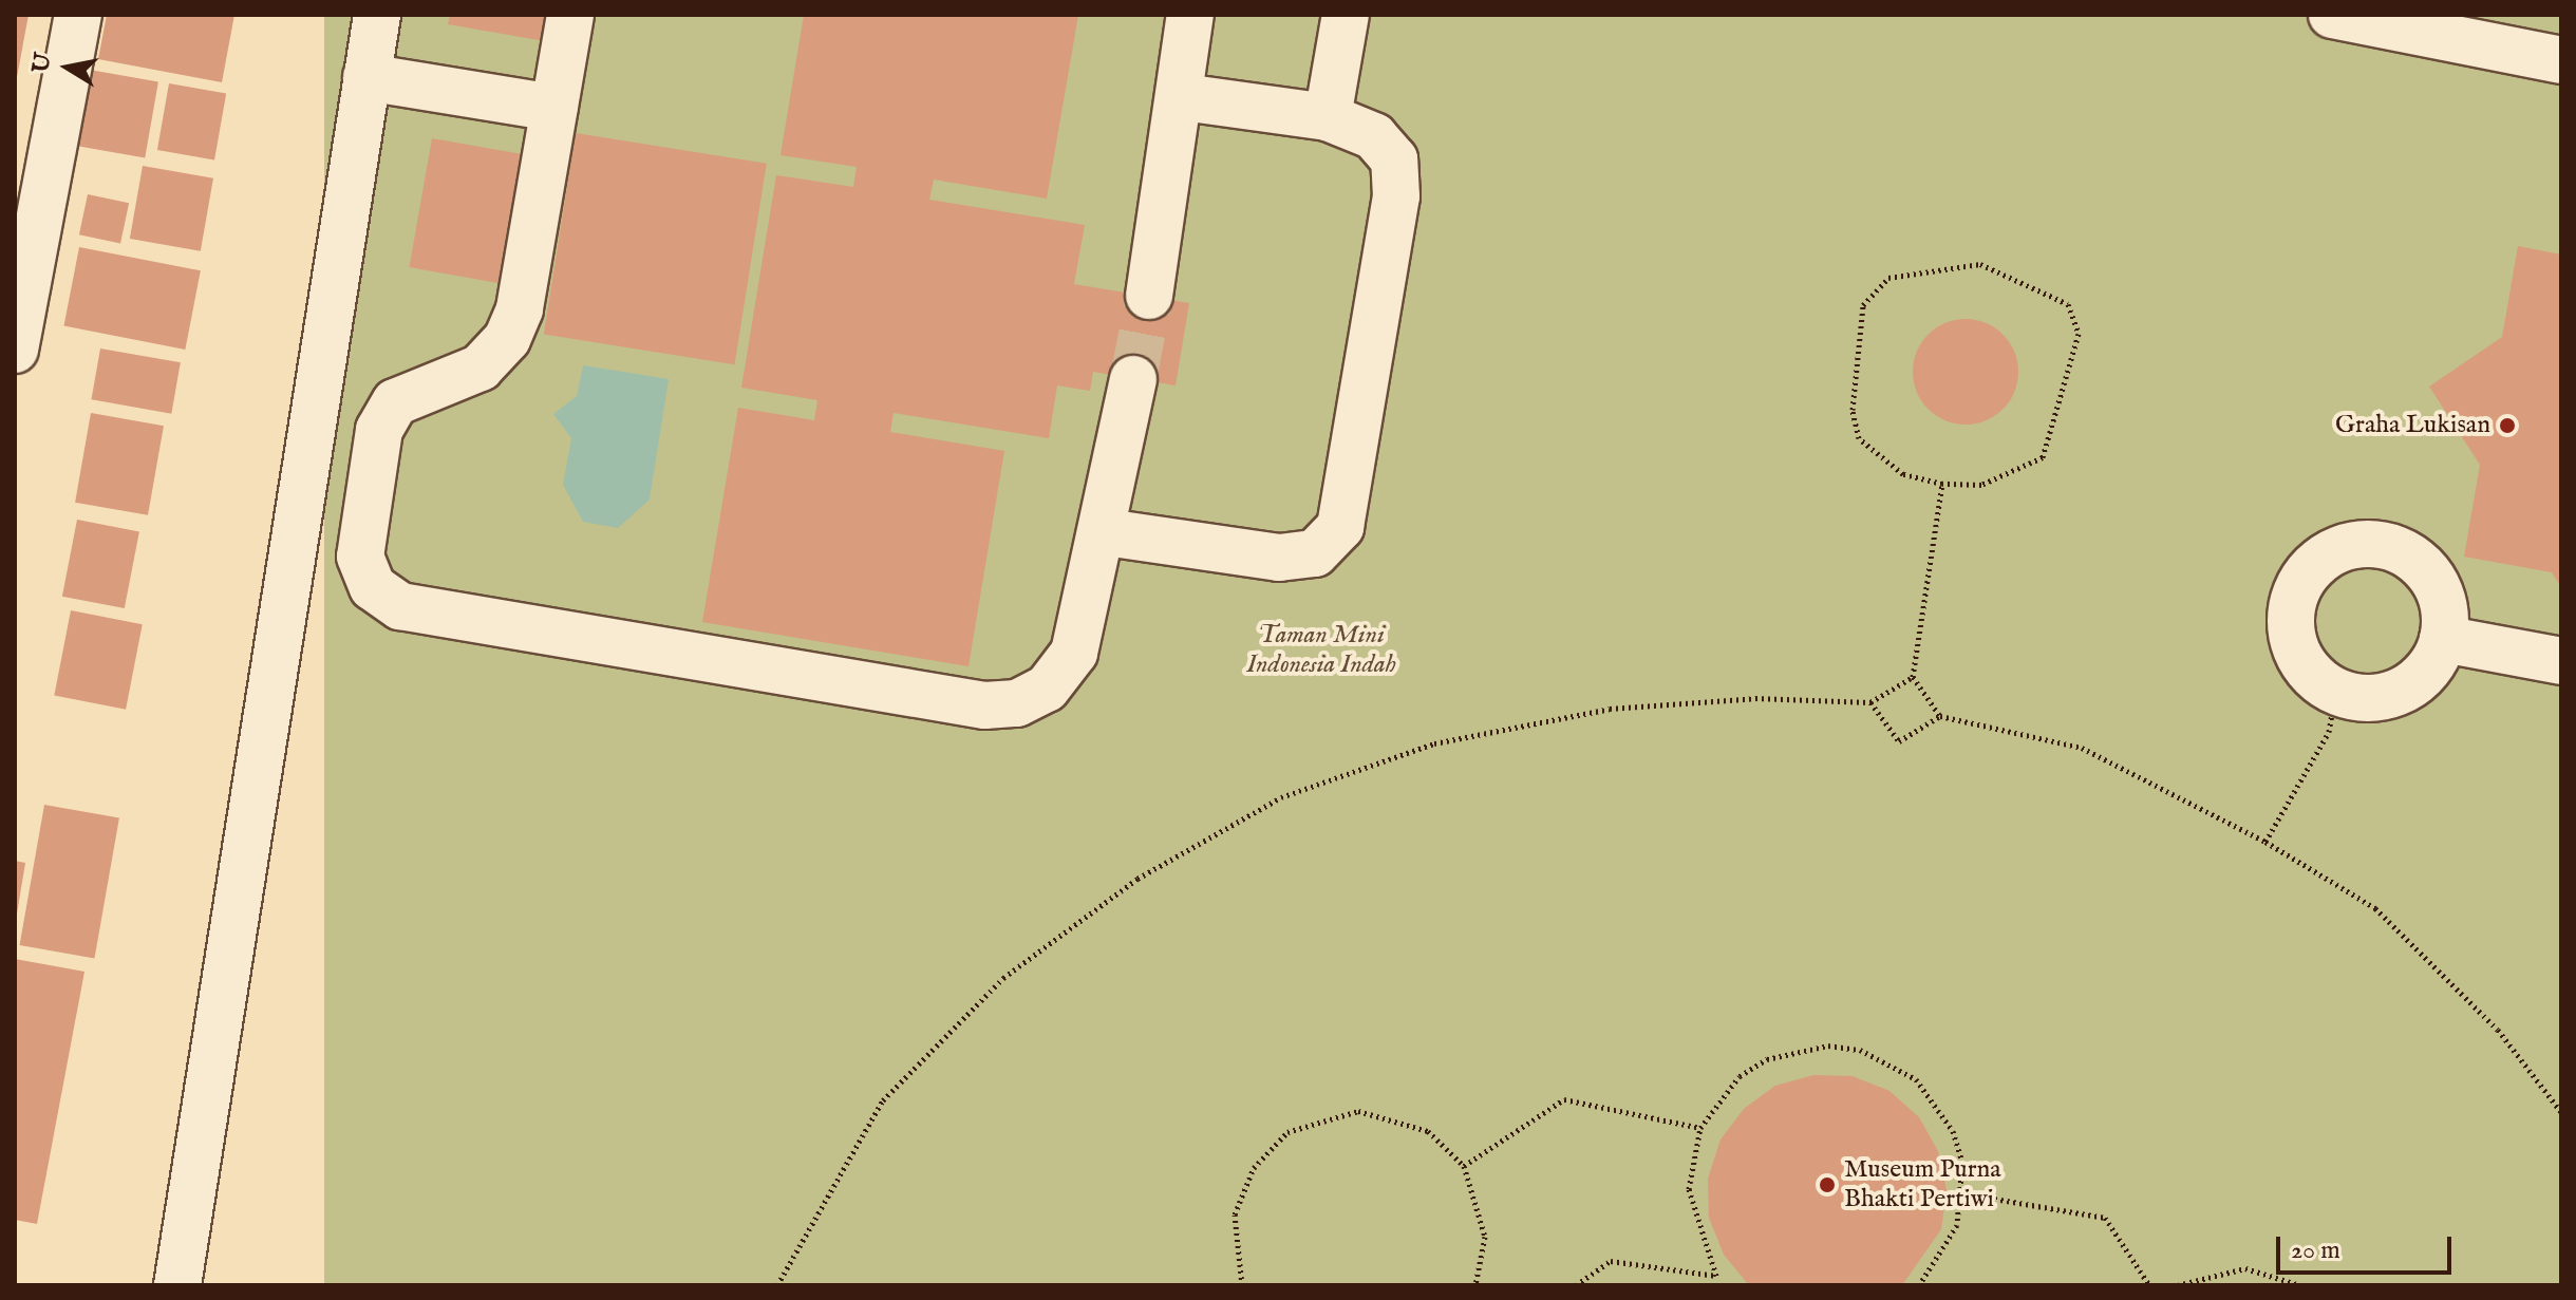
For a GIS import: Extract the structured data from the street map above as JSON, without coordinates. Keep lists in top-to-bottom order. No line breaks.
{"parks":["Taman Mini Indonesia Indah"],"places":["Graha Lukisan","Museum Purna Bhakti Pertiwi"],"scale_bar":"20 m","north":"left"}
